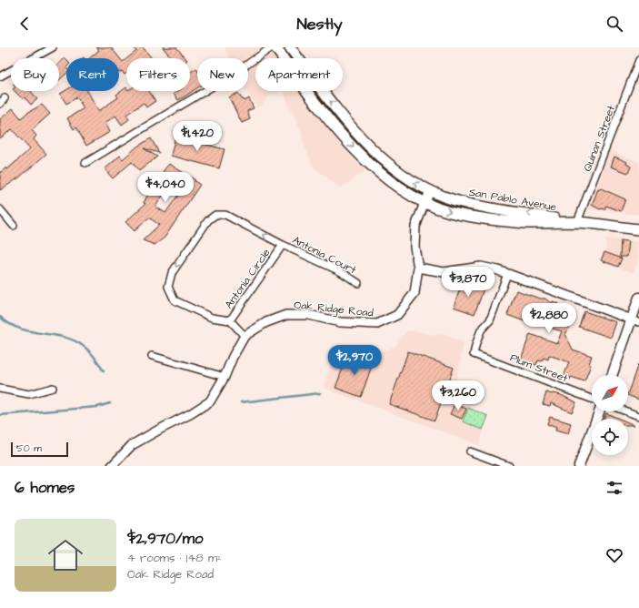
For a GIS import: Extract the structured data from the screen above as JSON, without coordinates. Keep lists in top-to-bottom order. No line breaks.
{"streets":{"main road":["San Pablo Avenue"],"street":["Quinan Street","Antonia Court","Antonia Circle","Oak Ridge Road","Plum Street"]},"crossings":[["Quinan Street","San Pablo Avenue"],["San Pablo Avenue","Oak Ridge Road"],["Antonia Court","Antonia Circle"],["Antonia Circle","Oak Ridge Road"]],"scale_bar":"50 m","north":"top right","page":{"header":"Nestly","chip":["Buy","Rent","Filters","New","Apartment"],"price":["$1,420","$4,040","$3,870","$2,880","$2,970","$3,260"],"scale":"50 m","heading":"6 homes","list":[{"name":"$2,970/mo","note":"4 rooms · 148 m² · Oak Ridge Road"}]}}
